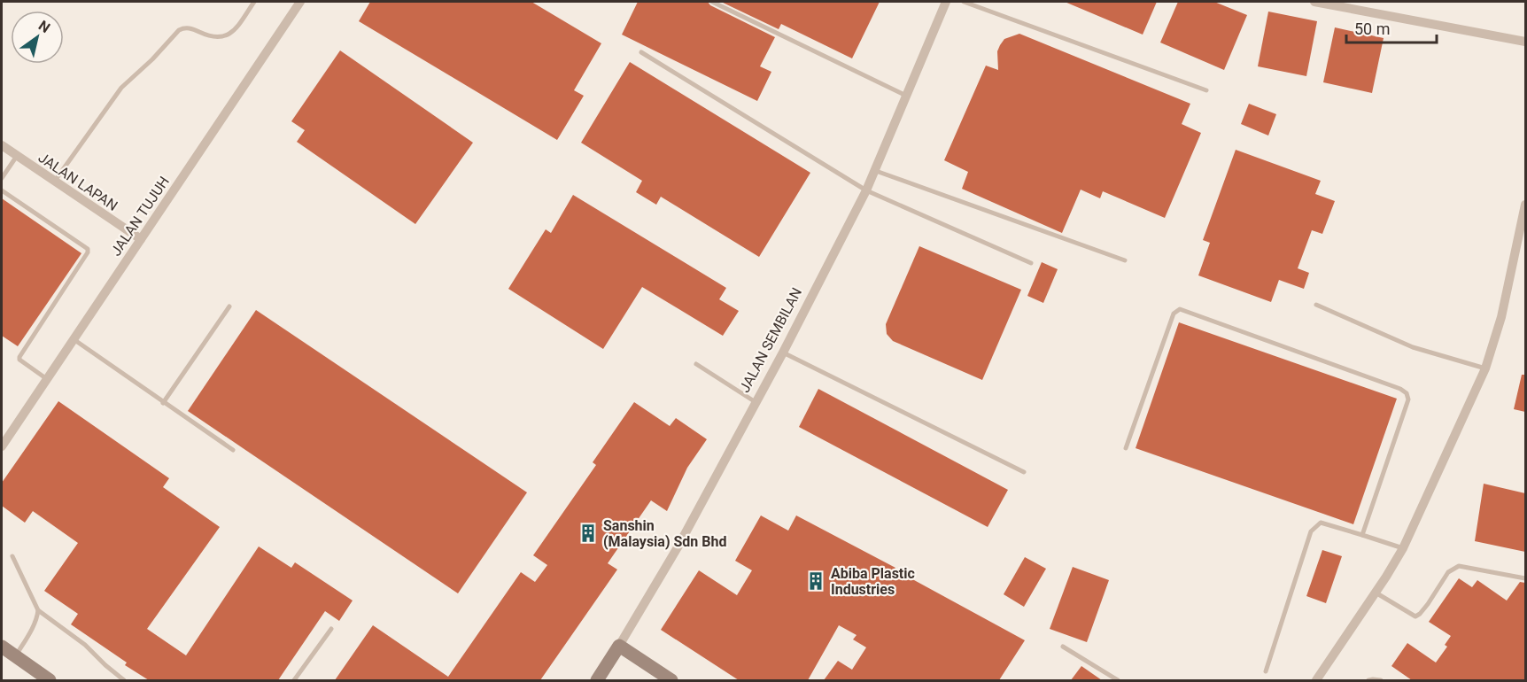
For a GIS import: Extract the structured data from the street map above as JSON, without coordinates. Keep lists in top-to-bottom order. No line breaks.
{"streets":{"main road":["JALAN SEMBILAN"],"street":["JALAN LAPAN","JALAN TUJUH"]},"crossings":[["JALAN LAPAN","JALAN TUJUH"]],"places":{"building":["Sanshin (Malaysia) Sdn Bhd","Abiba Plastic Industries"]},"scale_bar":"50 m","north":"top right"}
